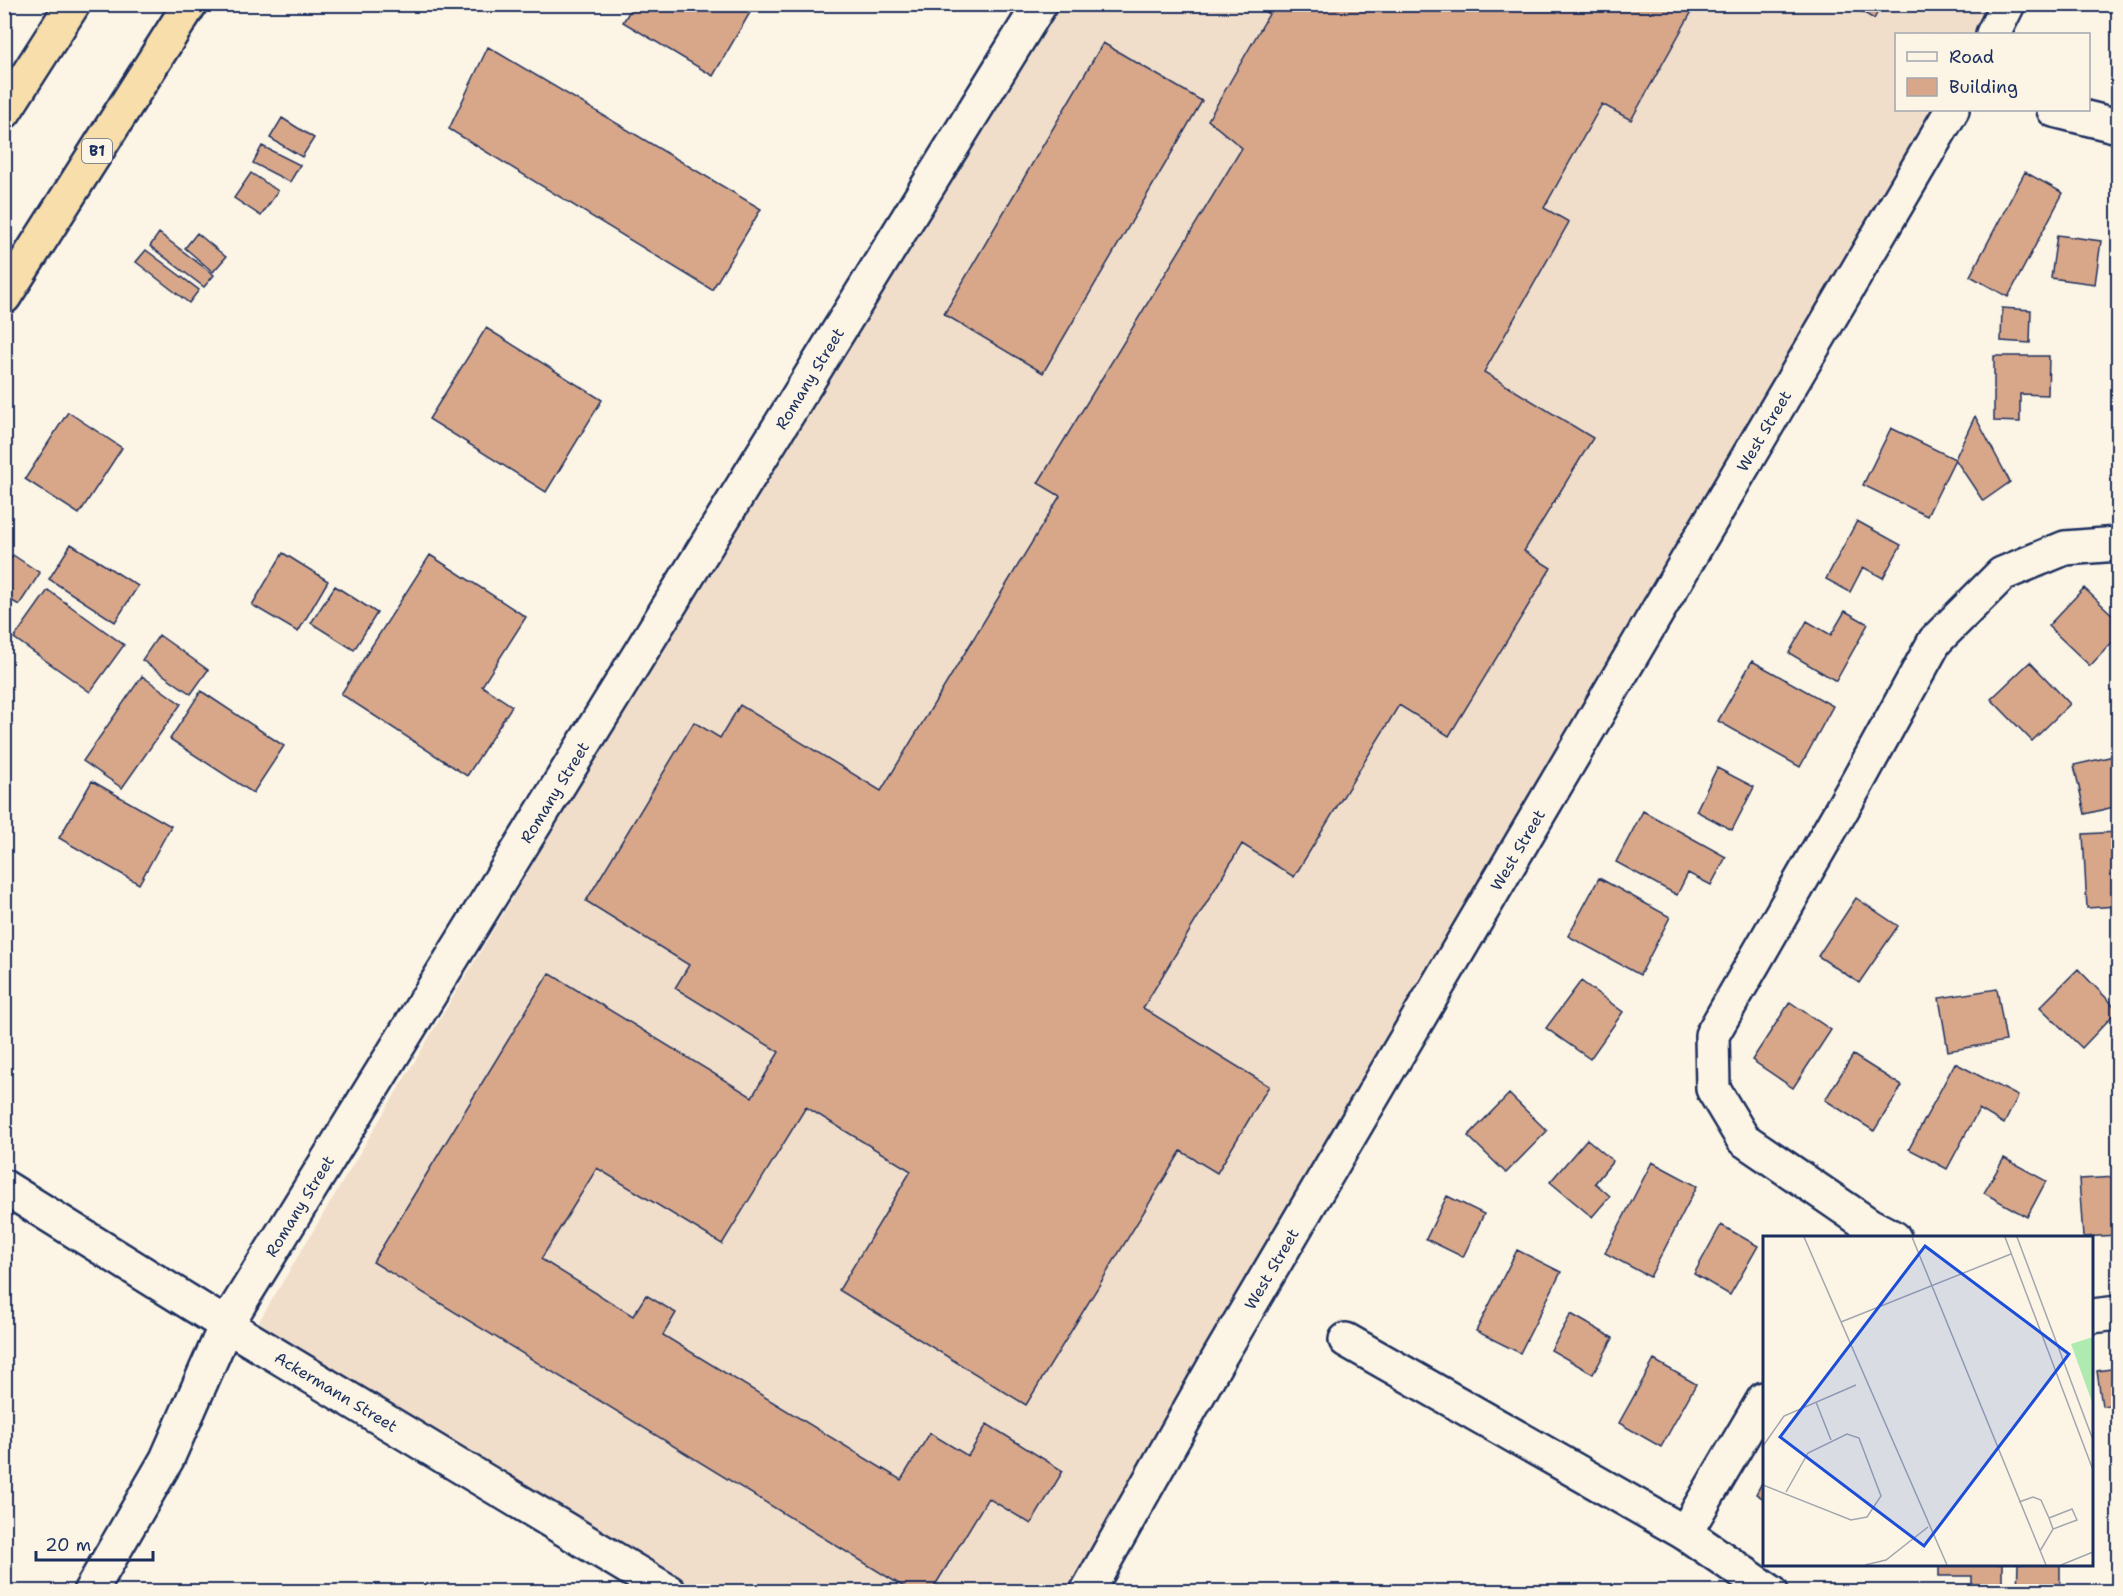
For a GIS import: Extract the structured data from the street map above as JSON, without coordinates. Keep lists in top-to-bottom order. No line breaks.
{"streets":{"highway":["B1"],"street":["Romany Street","West Street","Ackermann Street"]},"crossings":[["Romany Street","Ackermann Street"]],"legend":["Road","Building"],"scale_bar":"20 m"}
